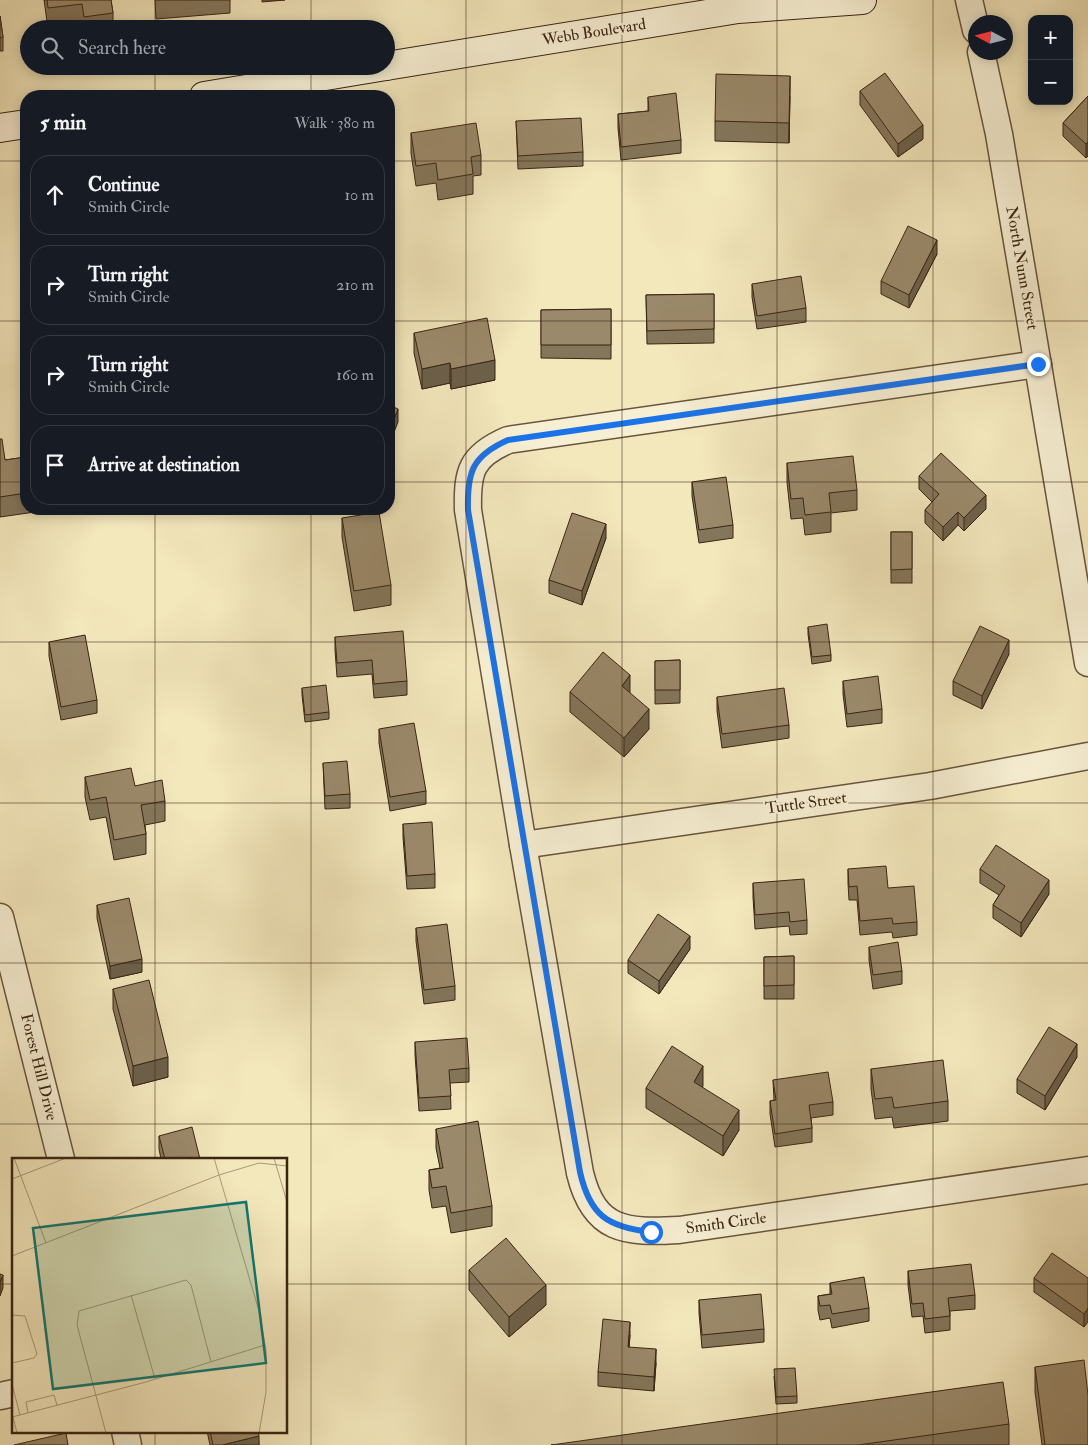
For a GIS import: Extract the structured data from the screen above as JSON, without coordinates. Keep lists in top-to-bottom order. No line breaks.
{"streets":{"street":["Webb Boulevard","North Nunn Street","Tuttle Street","Forest Hill Drive","Smith Circle"]},"crossings":[["North Nunn Street","Smith Circle"],["Tuttle Street","Smith Circle"]],"north":"left","page":{"map_buttons":["+","−"],"search":"Search here","heading":["5 min","Walk · 380 m"],"list":[["Continue","Smith Circle","10 m"],["Turn right","Smith Circle","210 m"],["Turn right","Smith Circle","160 m"],"Arrive at destination"]}}
